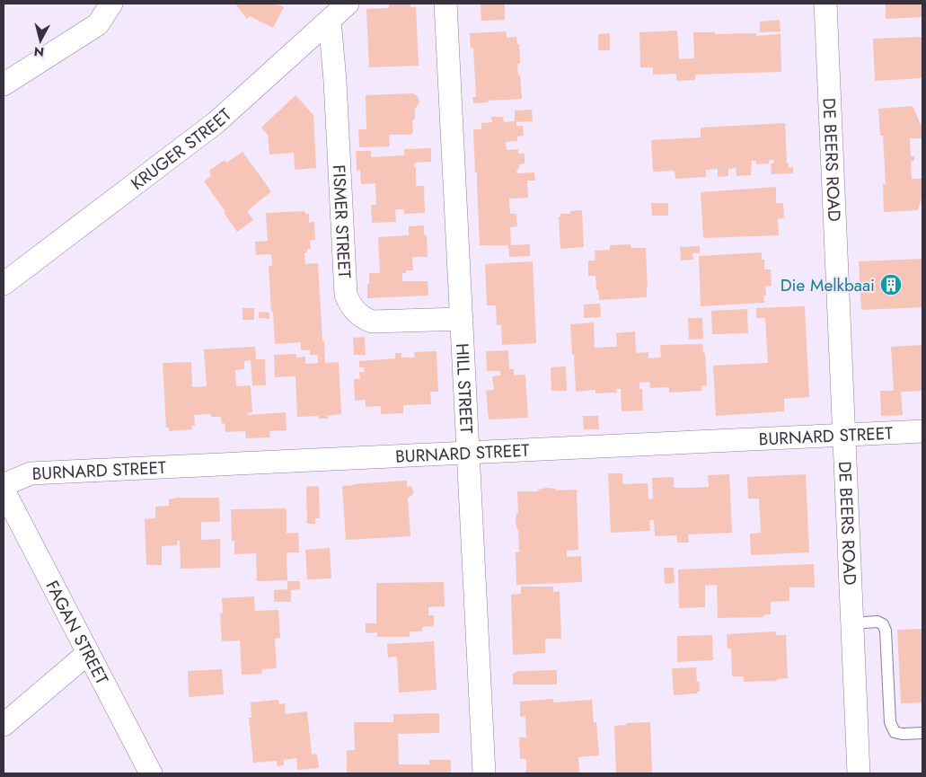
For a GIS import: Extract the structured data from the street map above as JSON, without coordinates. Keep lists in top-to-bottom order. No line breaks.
{"streets":{"street":["KRUGER STREET","DE BEERS ROAD","FISMER STREET","HILL STREET","BURNARD STREET","FAGAN STREET"]},"crossings":[["KRUGER STREET","FISMER STREET"],["DE BEERS ROAD","BURNARD STREET"],["FISMER STREET","HILL STREET"],["HILL STREET","BURNARD STREET"]],"places":{"building":["Die Melkbaai"]},"north":"bottom"}
